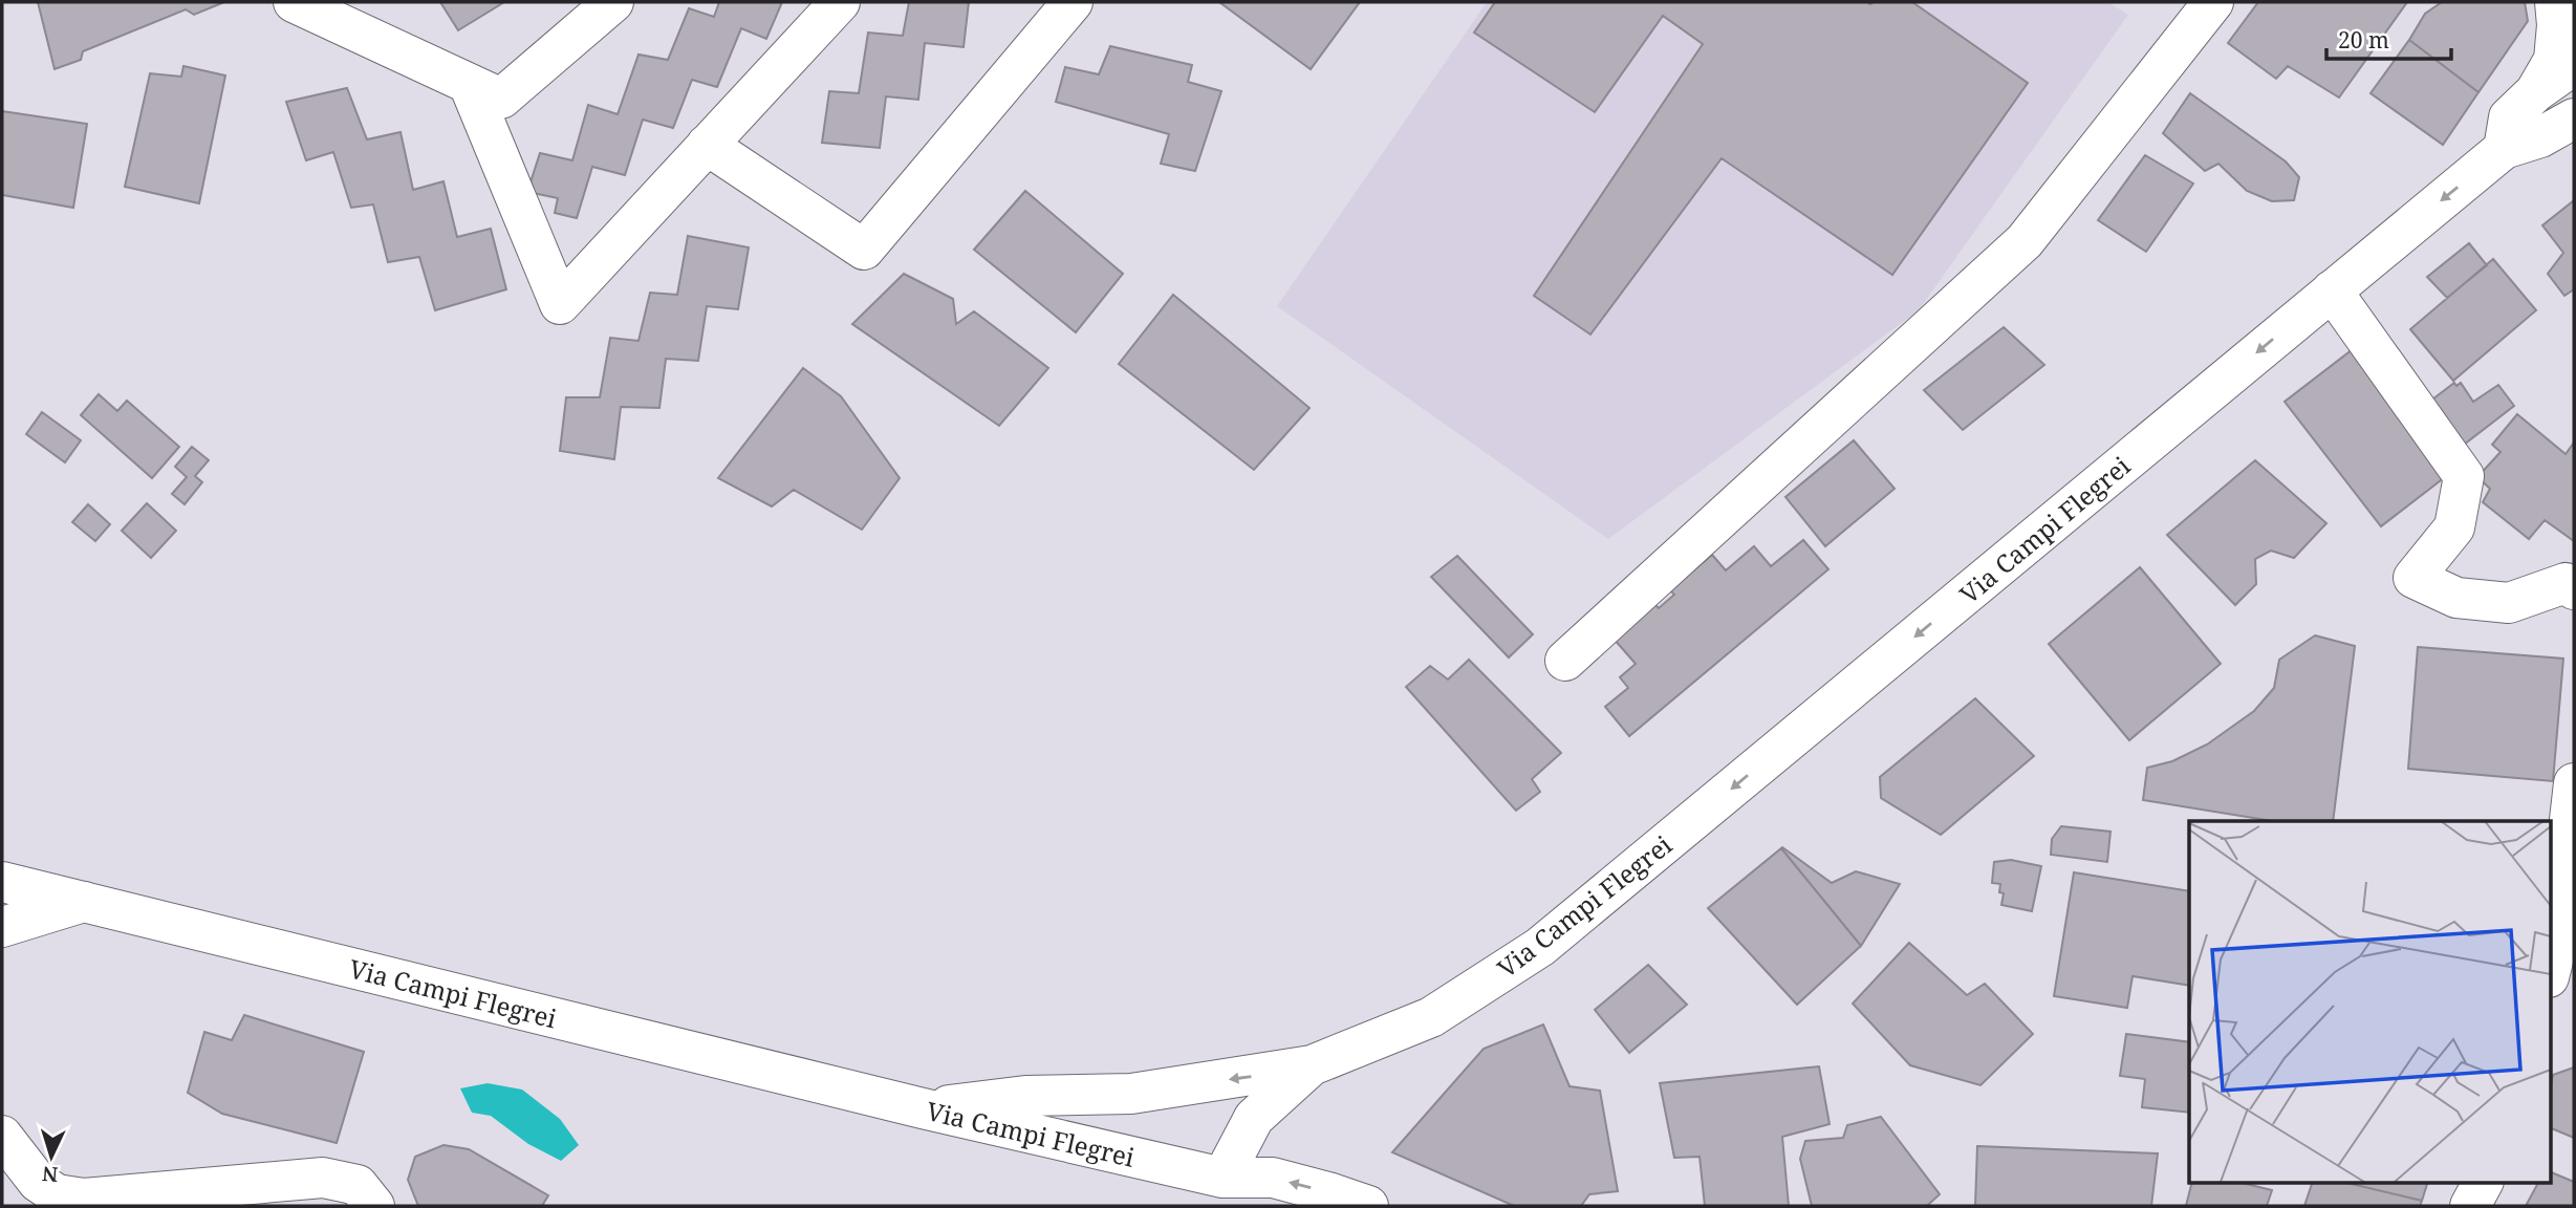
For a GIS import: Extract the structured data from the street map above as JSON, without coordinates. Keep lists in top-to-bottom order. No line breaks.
{"streets":{"street":["Via Campi Flegrei"]},"scale_bar":"20 m","north":"bottom"}
